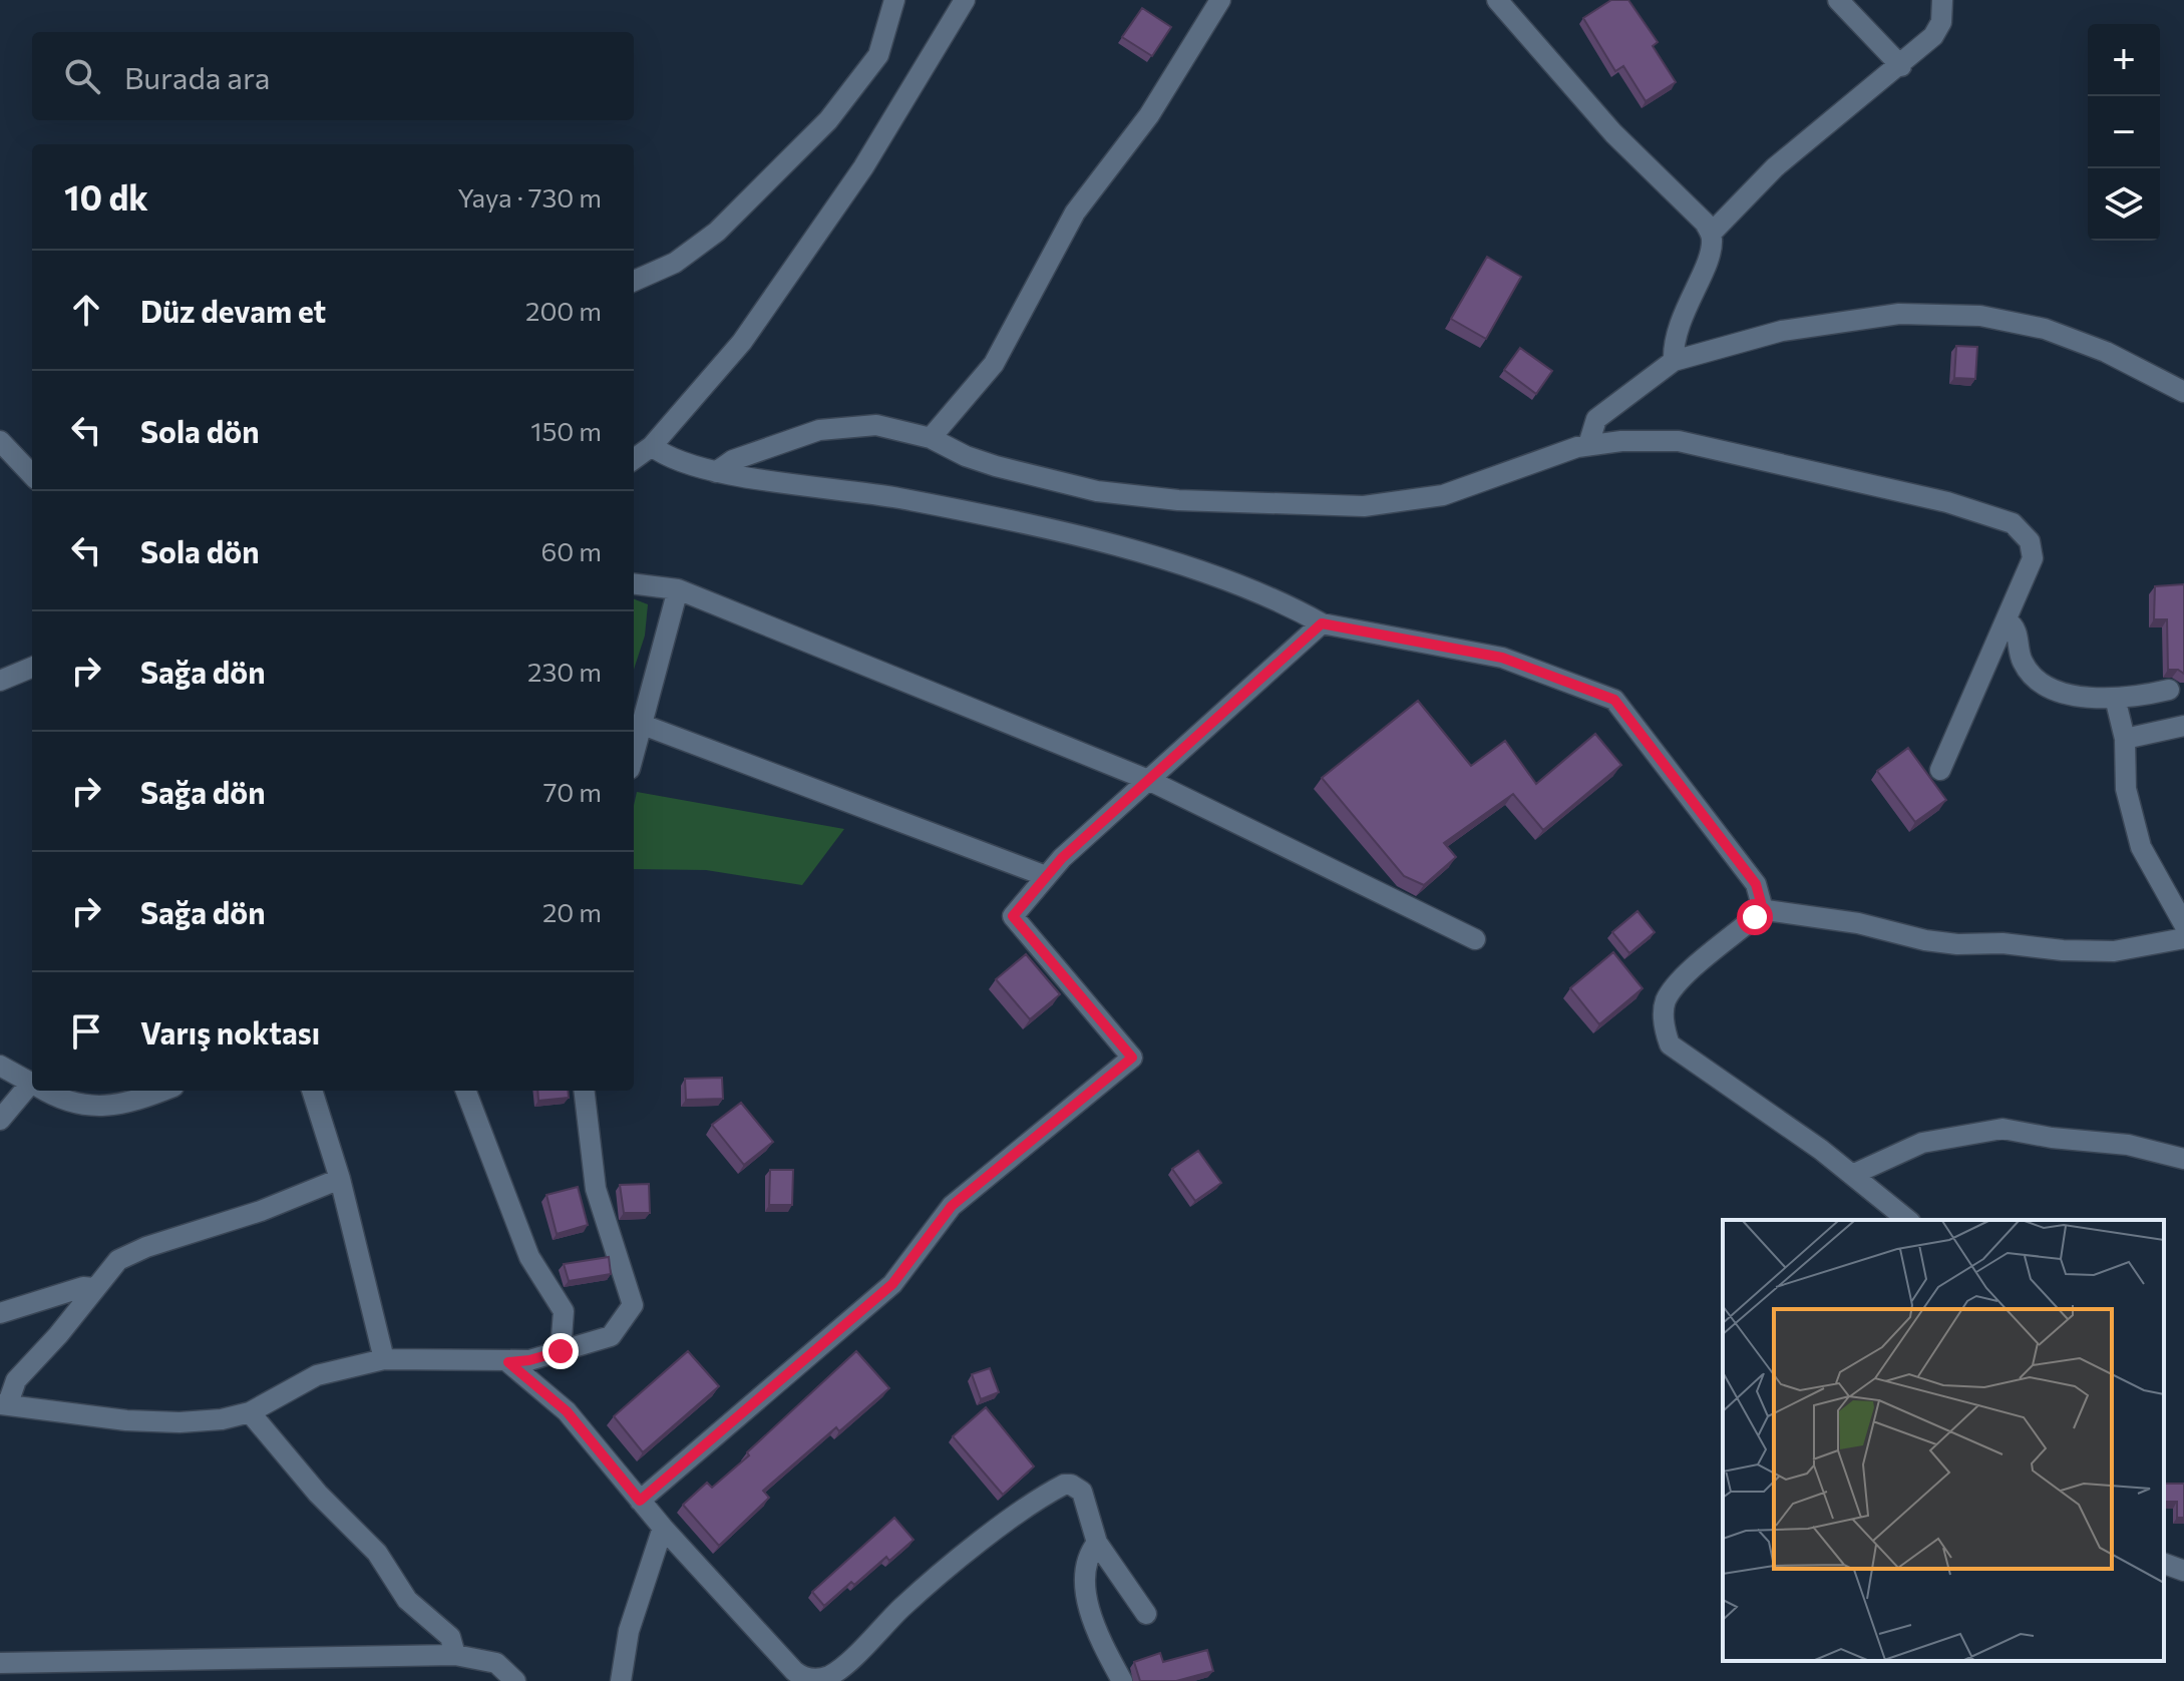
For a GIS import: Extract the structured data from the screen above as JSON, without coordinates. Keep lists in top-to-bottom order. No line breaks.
{"page":{"map_buttons":["+","−"],"search":"Burada ara","heading":["10 dk","Yaya · 730 m"],"list":[["Düz devam et","200 m"],["Sola dön","150 m"],["Sola dön","60 m"],["Sağa dön","230 m"],["Sağa dön","70 m"],["Sağa dön","20 m"],"Varış noktası"]}}
